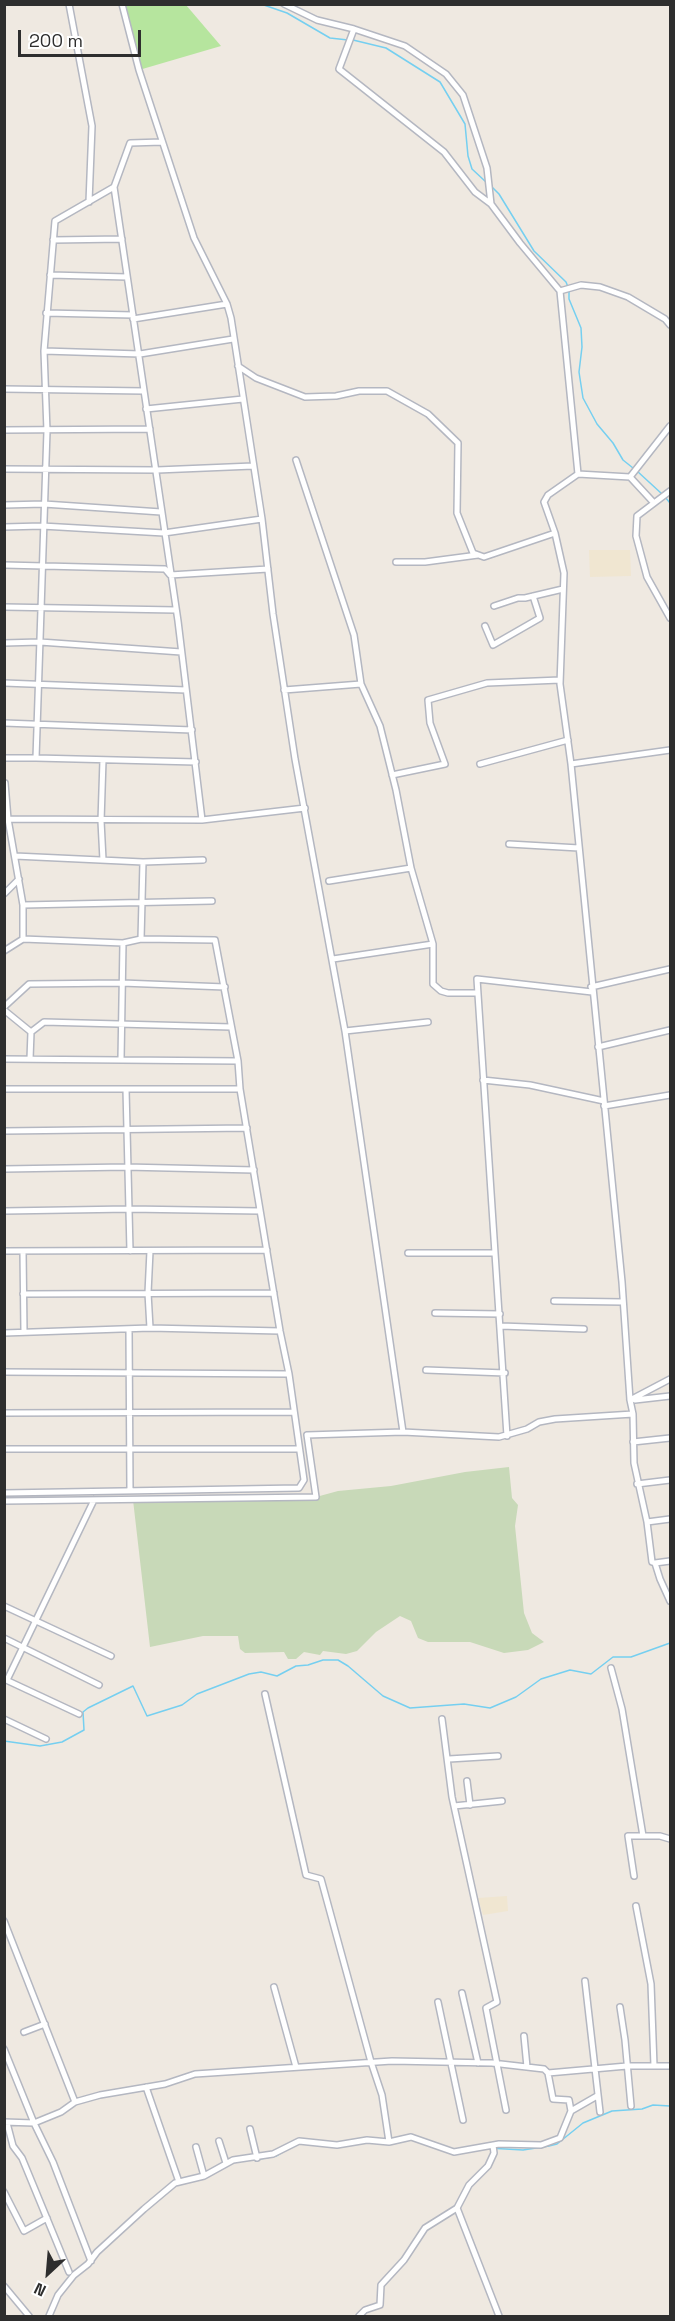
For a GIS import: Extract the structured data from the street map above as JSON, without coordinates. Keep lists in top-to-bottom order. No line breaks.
{"scale_bar":"200 m","north":"bottom left"}
